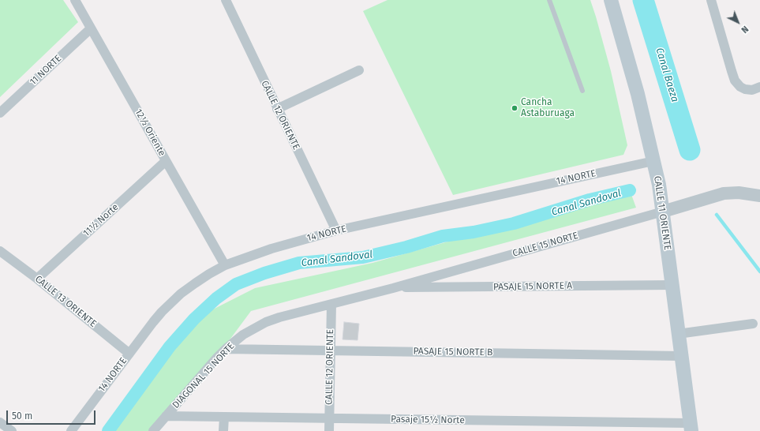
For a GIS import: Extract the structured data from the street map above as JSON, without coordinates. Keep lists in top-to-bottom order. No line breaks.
{"streets":{"main road":["CALLE 11 ORIENTE"],"street":["11 NORTE","CALLE 12 ORIENTE","12½ Oriente","14 NORTE","11½ Norte","CALLE 15 NORTE","PASAJE 15 NORTE A","CALLE 13 ORIENTE","PASAJE 15 NORTE B","DIAGONAL 15 NORTE","Pasaje 15½ Norte"]},"crossings":[["11 NORTE","12½ Oriente"],["CALLE 12 ORIENTE","14 NORTE"],["CALLE 12 ORIENTE","CALLE 15 NORTE"],["CALLE 12 ORIENTE","PASAJE 15 NORTE B"],["CALLE 12 ORIENTE","DIAGONAL 15 NORTE"],["CALLE 12 ORIENTE","Pasaje 15½ Norte"],["12½ Oriente","14 NORTE"],["12½ Oriente","11½ Norte"],["14 NORTE","CALLE 11 ORIENTE"],["14 NORTE","CALLE 13 ORIENTE"],["CALLE 11 ORIENTE","CALLE 15 NORTE"],["CALLE 11 ORIENTE","PASAJE 15 NORTE A"],["CALLE 11 ORIENTE","PASAJE 15 NORTE B"],["CALLE 11 ORIENTE","Pasaje 15½ Norte"],["11½ Norte","CALLE 13 ORIENTE"],["CALLE 15 NORTE","PASAJE 15 NORTE A"],["CALLE 15 NORTE","DIAGONAL 15 NORTE"],["PASAJE 15 NORTE B","DIAGONAL 15 NORTE"],["DIAGONAL 15 NORTE","Pasaje 15½ Norte"]],"water":["Canal Baeza","Canal Sandoval"],"places":["Cancha Astaburuaga"],"scale_bar":"50 m","north":"bottom right"}
